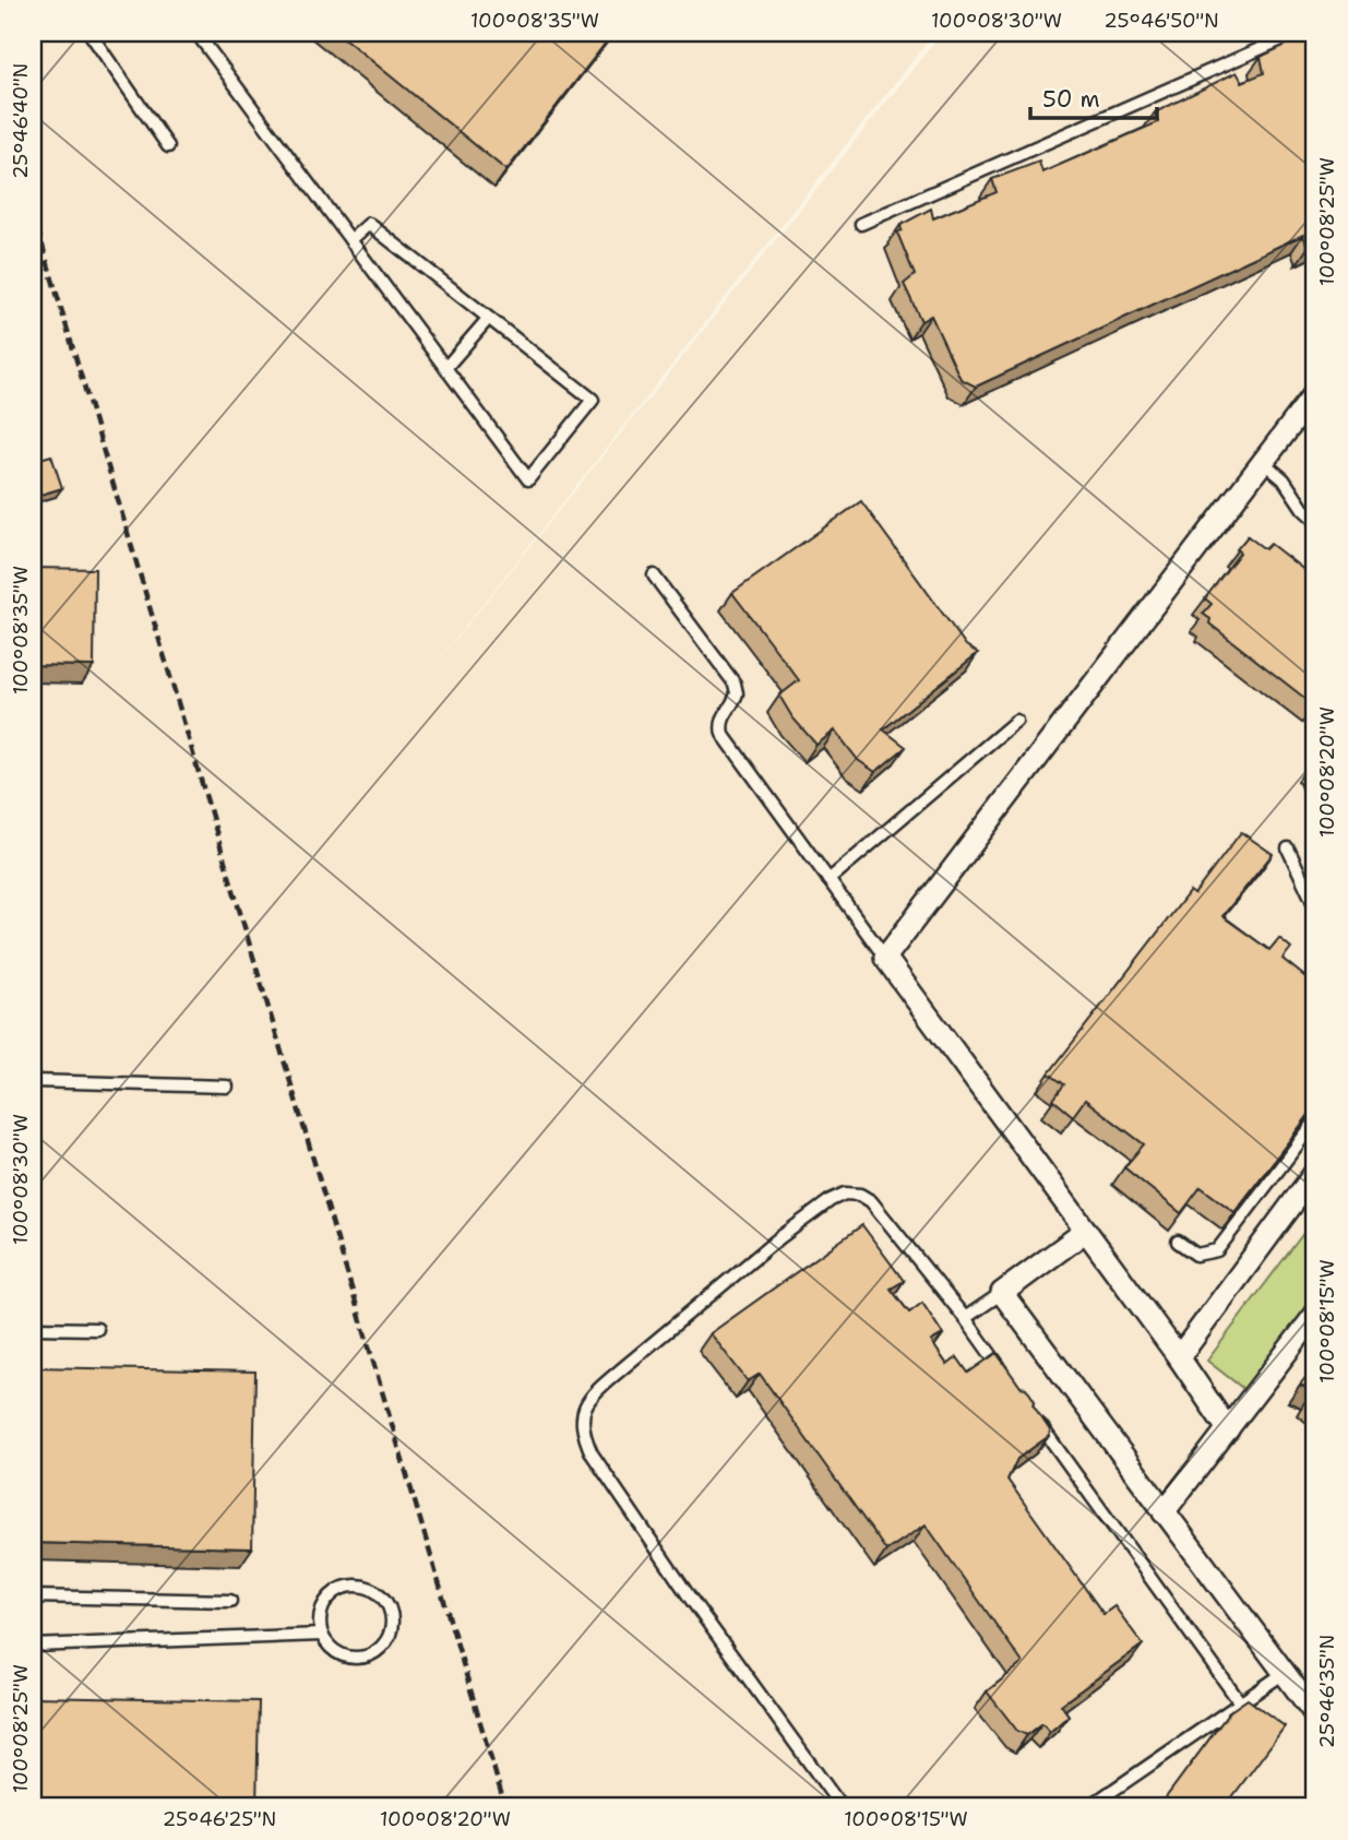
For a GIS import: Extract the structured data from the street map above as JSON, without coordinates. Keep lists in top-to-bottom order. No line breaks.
{"scale_bar":"50 m","coordinates":["100°08'35\"W","100°08'30\"W","25°46'50\"N","25°46'40\"N","100°08'25\"W","100°08'20\"W","100°08'15\"W","25°46'35\"N","25°46'25\"N"]}
